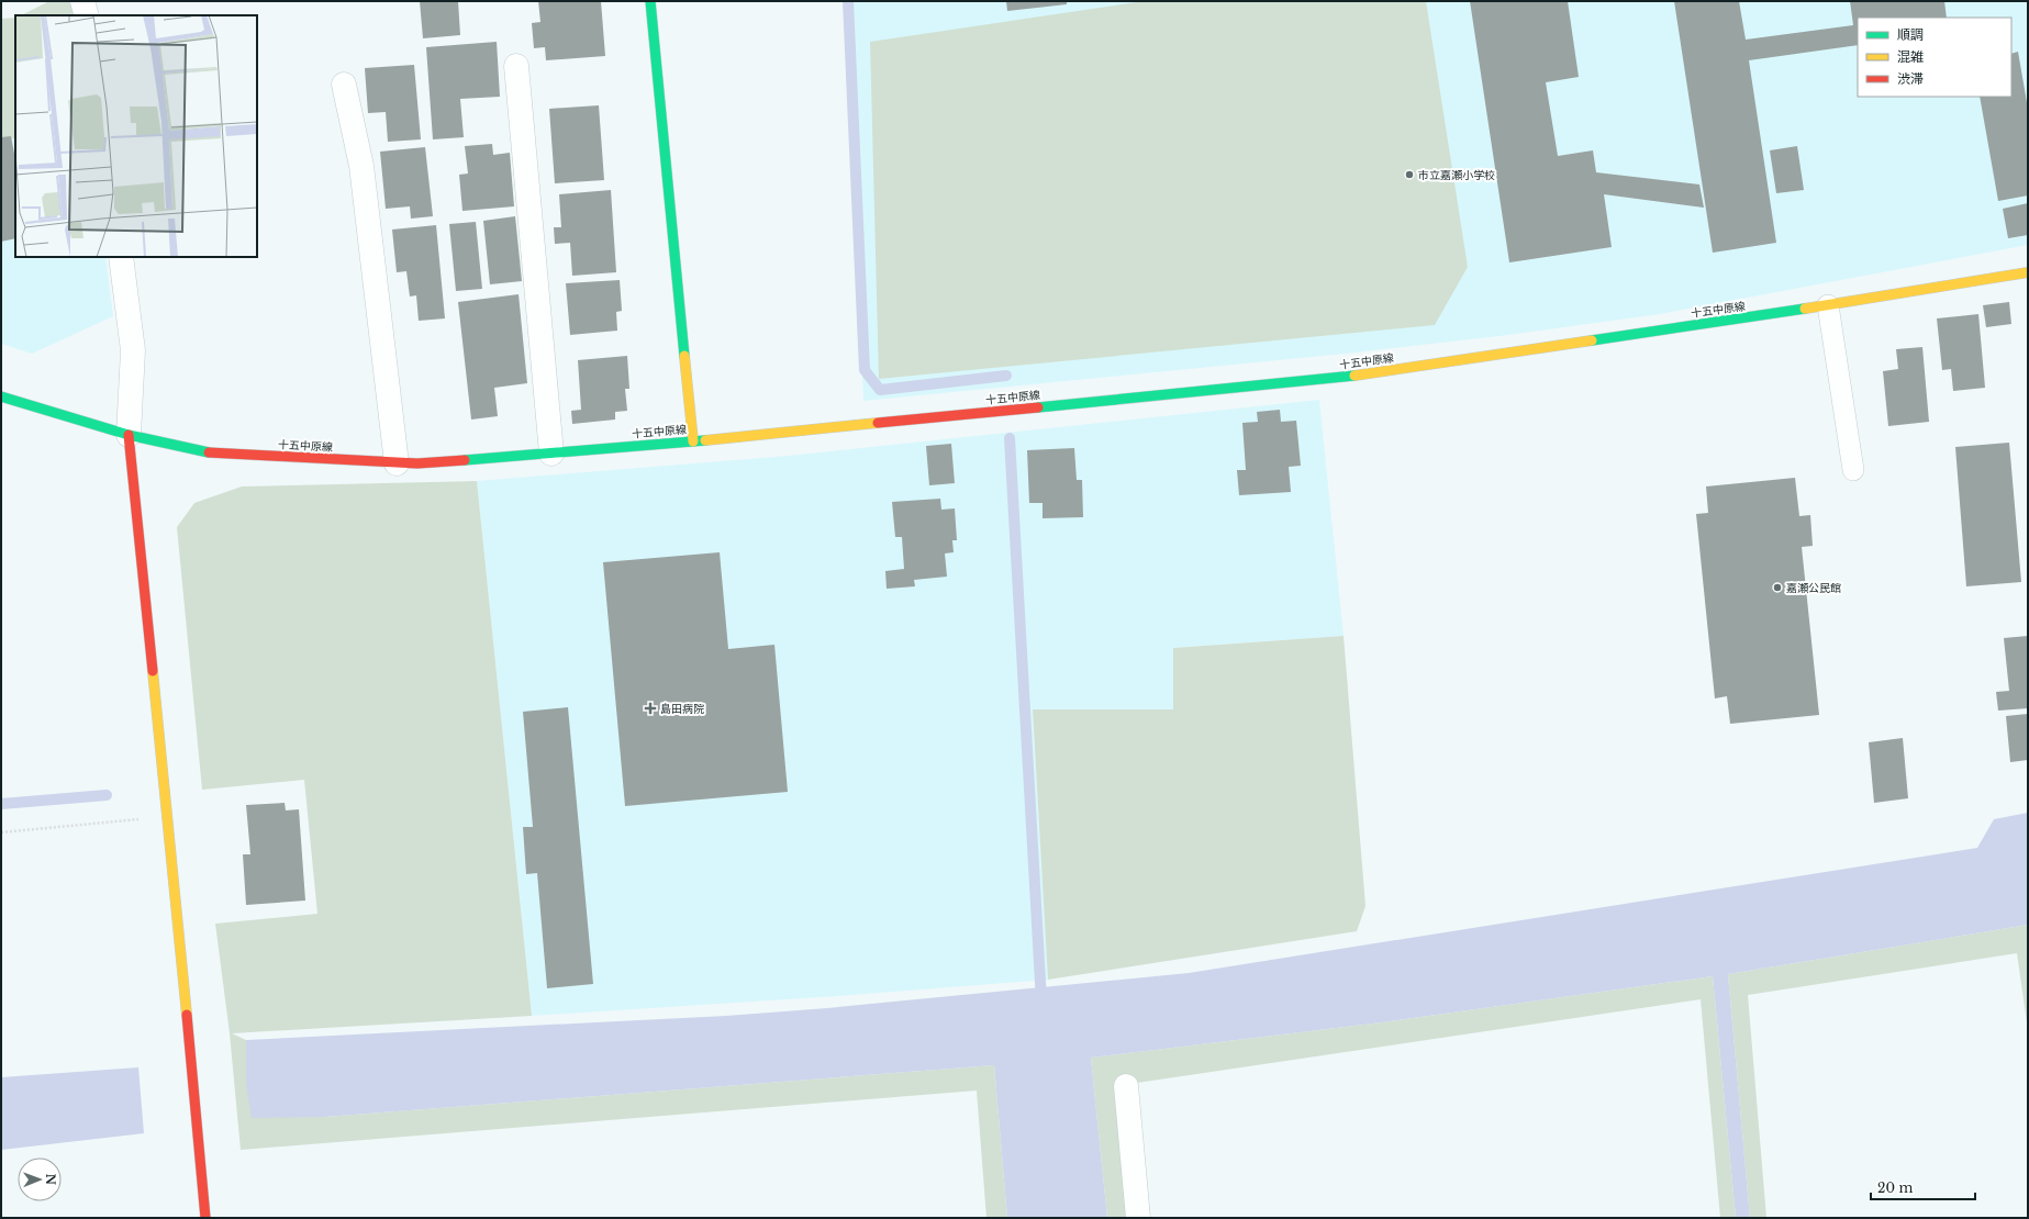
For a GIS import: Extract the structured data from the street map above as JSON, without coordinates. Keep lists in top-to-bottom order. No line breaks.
{"streets":{"main road":["十五中原線"]},"places":{"other":["市立嘉瀬小学校","嘉瀬公民館"],"health":["島田病院"]},"legend":["順調","混雑","渋滞"],"scale_bar":"20 m","north":"right"}
